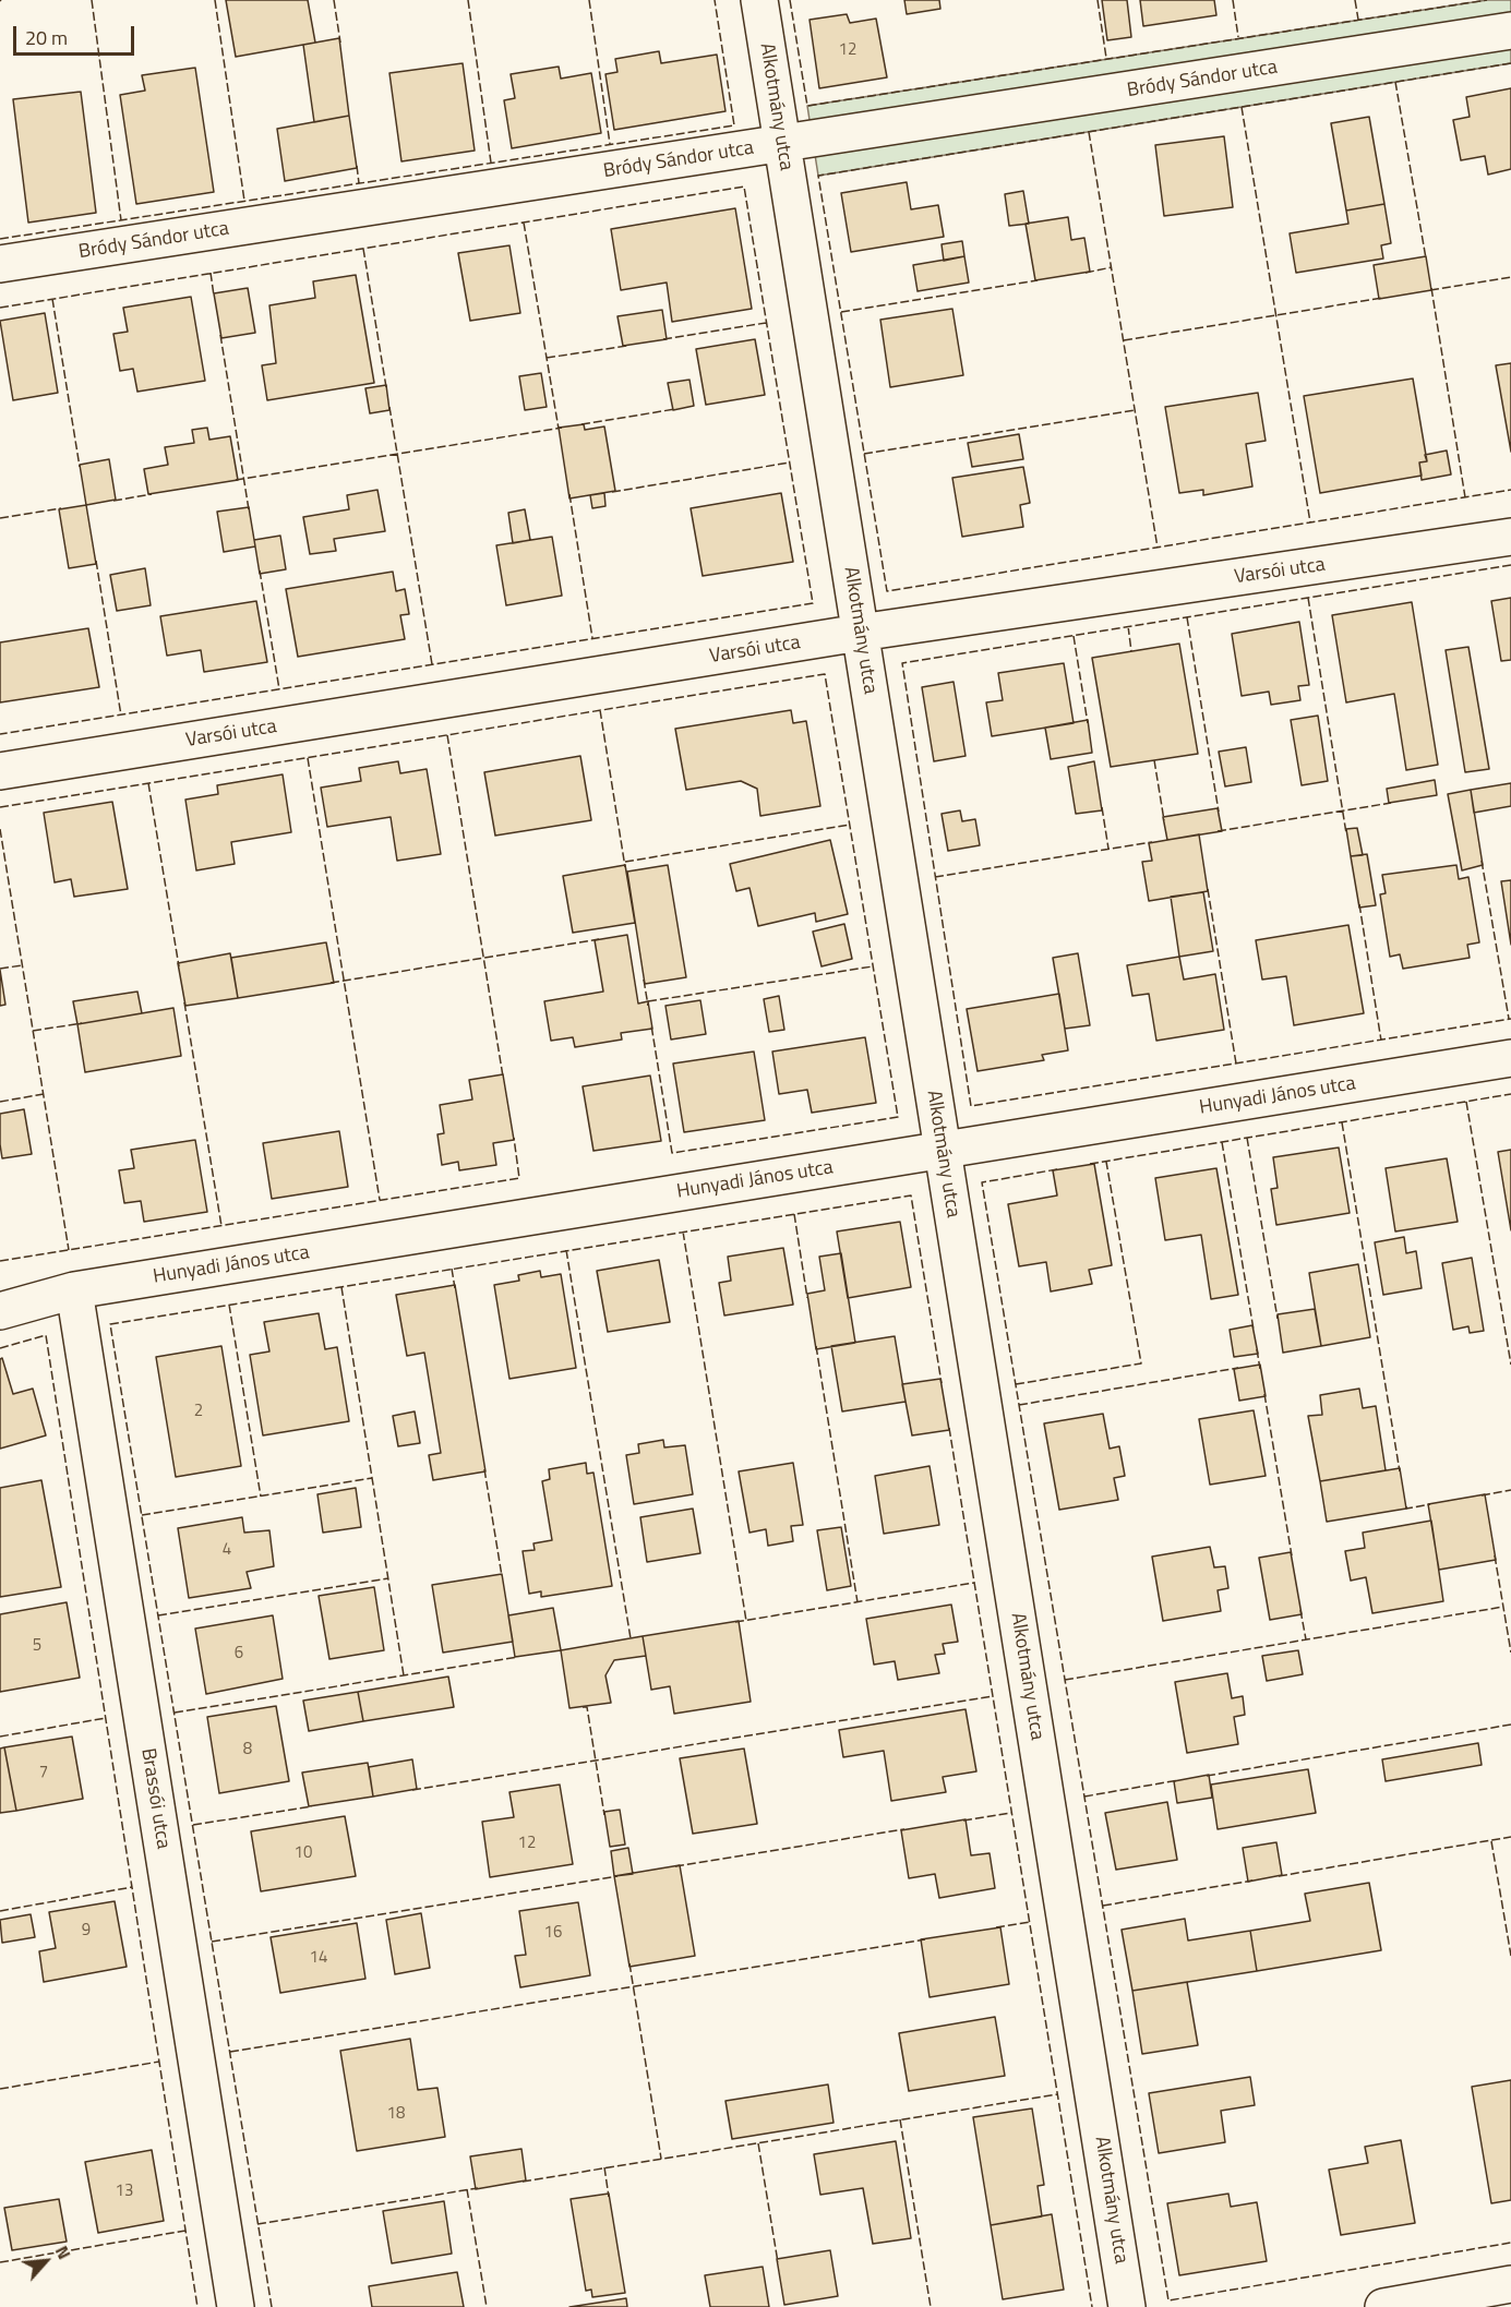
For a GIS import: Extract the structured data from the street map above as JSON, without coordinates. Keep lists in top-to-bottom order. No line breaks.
{"streets":{"street":["Bródy Sándor utca","Alkotmány utca","Varsói utca","Hunyadi János utca","Brassói utca"]},"crossings":[["Bródy Sándor utca","Alkotmány utca"],["Alkotmány utca","Varsói utca"],["Alkotmány utca","Hunyadi János utca"],["Hunyadi János utca","Brassói utca"]],"house_numbers":["12","2","4","5","6","8","7","12","10","9","16","14","18","13"],"scale_bar":"20 m","north":"top right"}
